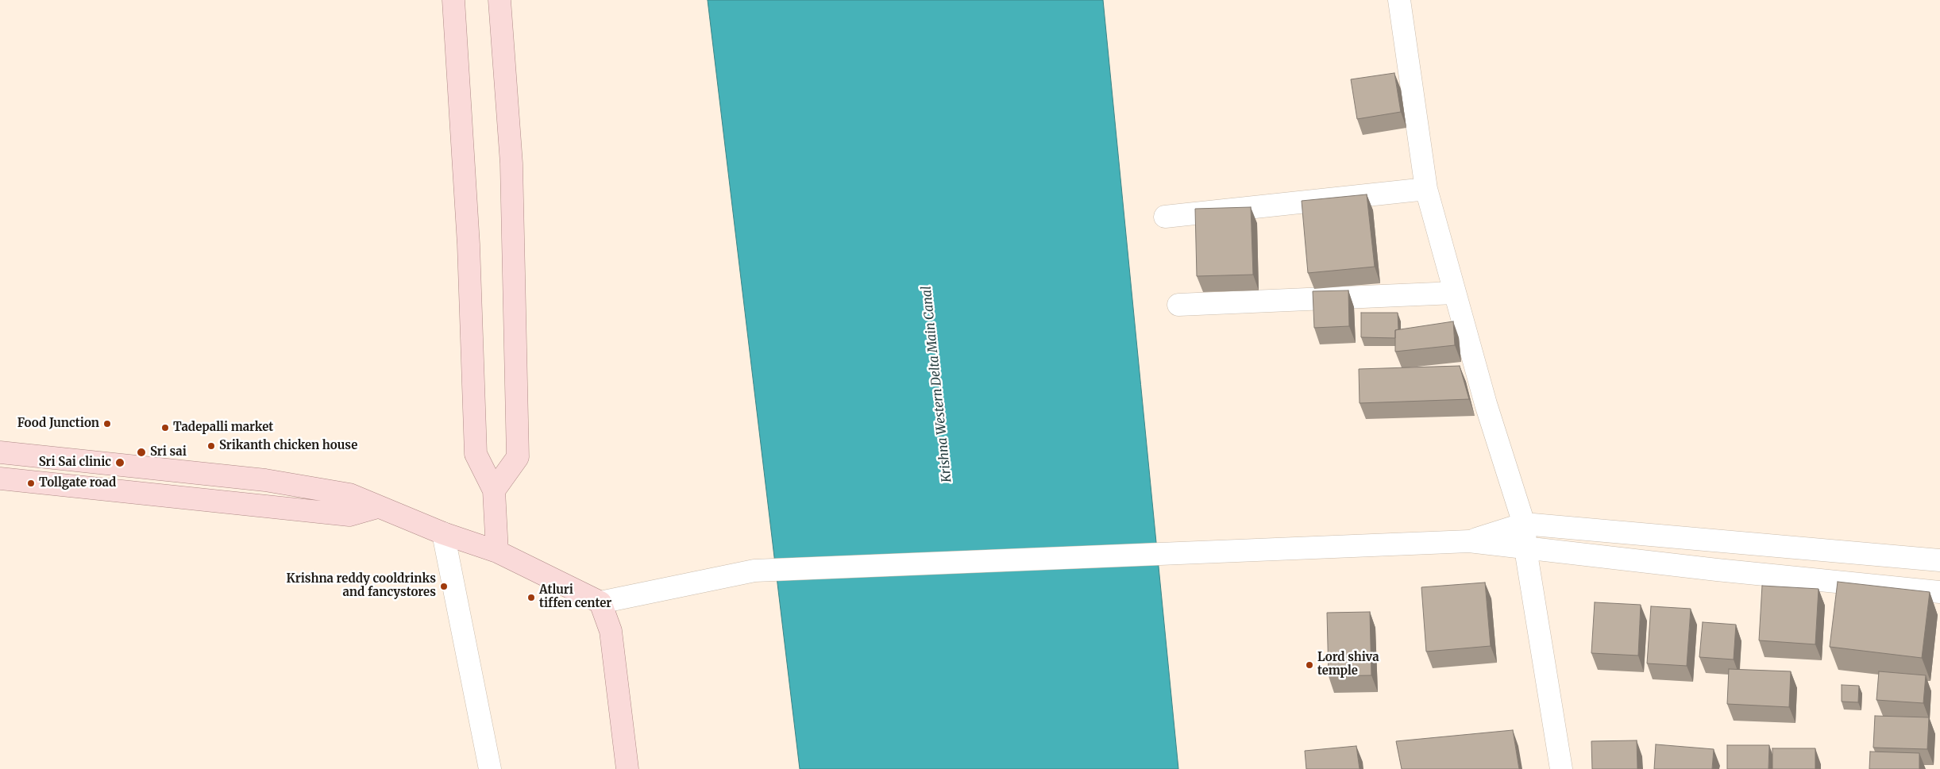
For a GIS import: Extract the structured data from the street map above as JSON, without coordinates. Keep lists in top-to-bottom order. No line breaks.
{"water":["Krishna Western Delta Main Canal"],"places":["Food Junction","Tadepalli market","Srikanth chicken house","Sri sai","Sri Sai clinic","Tollgate road","Krishna reddy cooldrinks and fancystores","Atluri tiffen center","Lord shiva temple"]}
